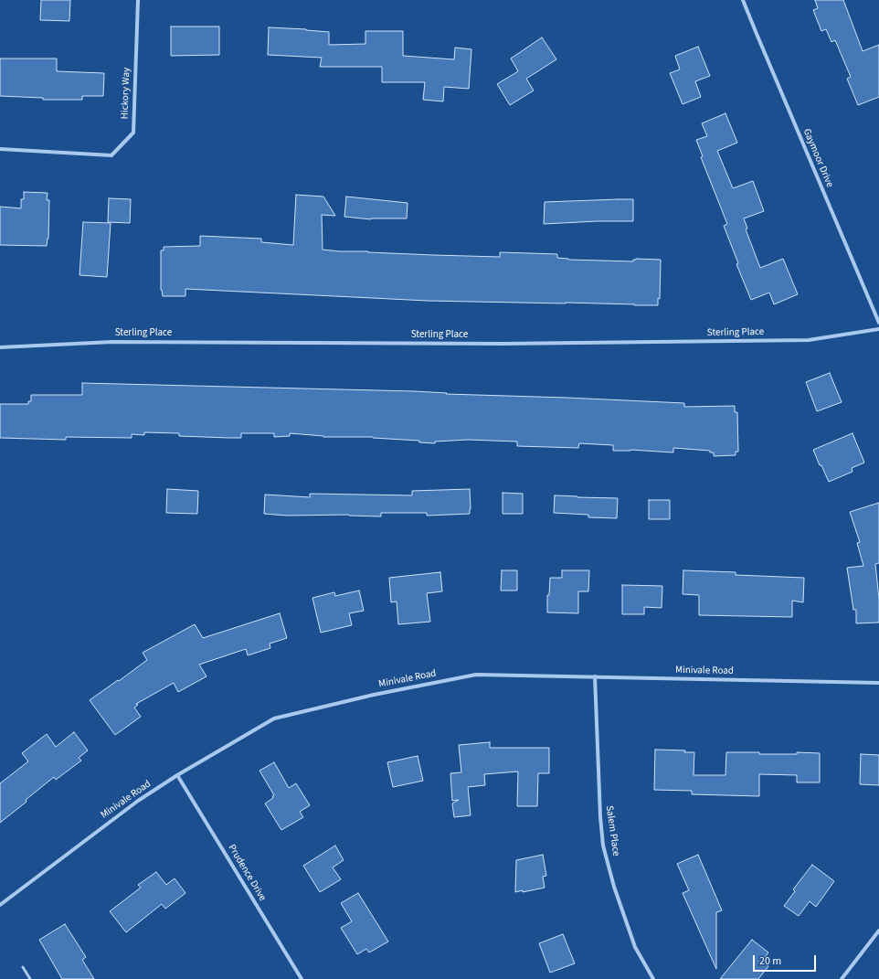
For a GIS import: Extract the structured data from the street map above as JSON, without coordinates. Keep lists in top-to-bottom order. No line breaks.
{"streets":{"street":["Hickory Way","Gaymoor Drive","Sterling Place","Minivale Road","Salem Place","Prudence Drive"]},"crossings":[["Minivale Road","Salem Place"],["Minivale Road","Prudence Drive"]],"scale_bar":"20 m"}
